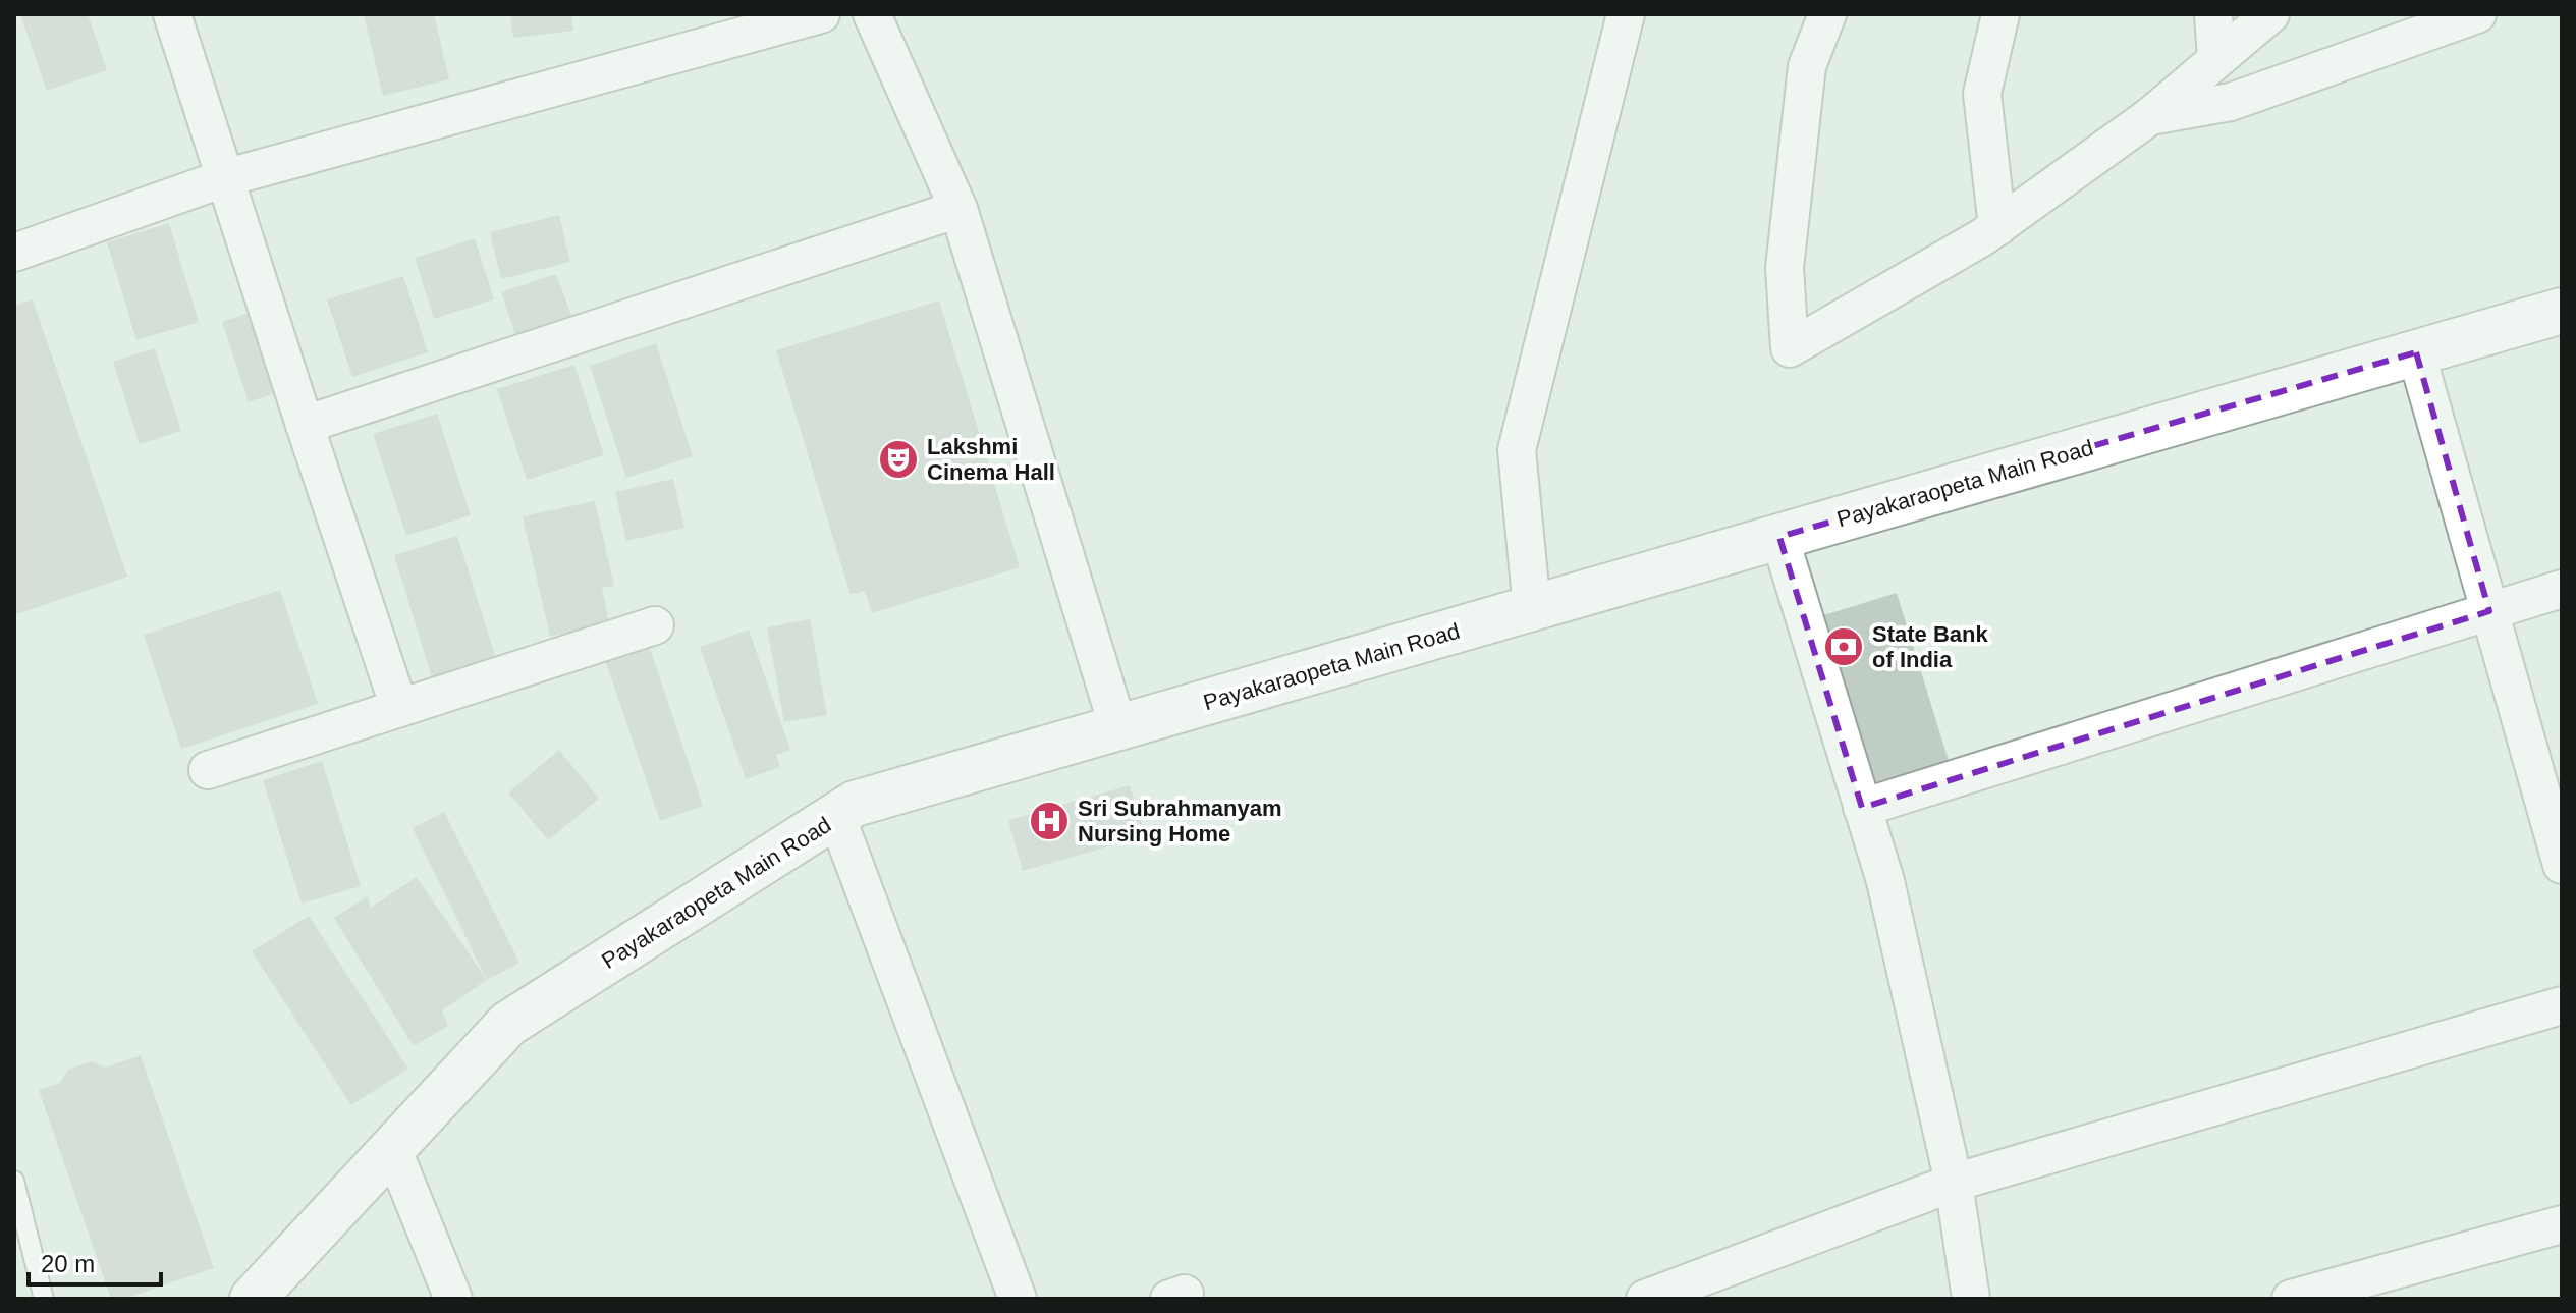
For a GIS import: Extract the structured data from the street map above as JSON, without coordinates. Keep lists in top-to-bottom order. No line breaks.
{"streets":{"street":["Payakaraopeta Main Road"]},"places":{"theatre":["Lakshmi Cinema Hall"],"bank":["State Bank of India"],"hospital":["Sri Subrahmanyam Nursing Home"]},"scale_bar":"20 m"}
